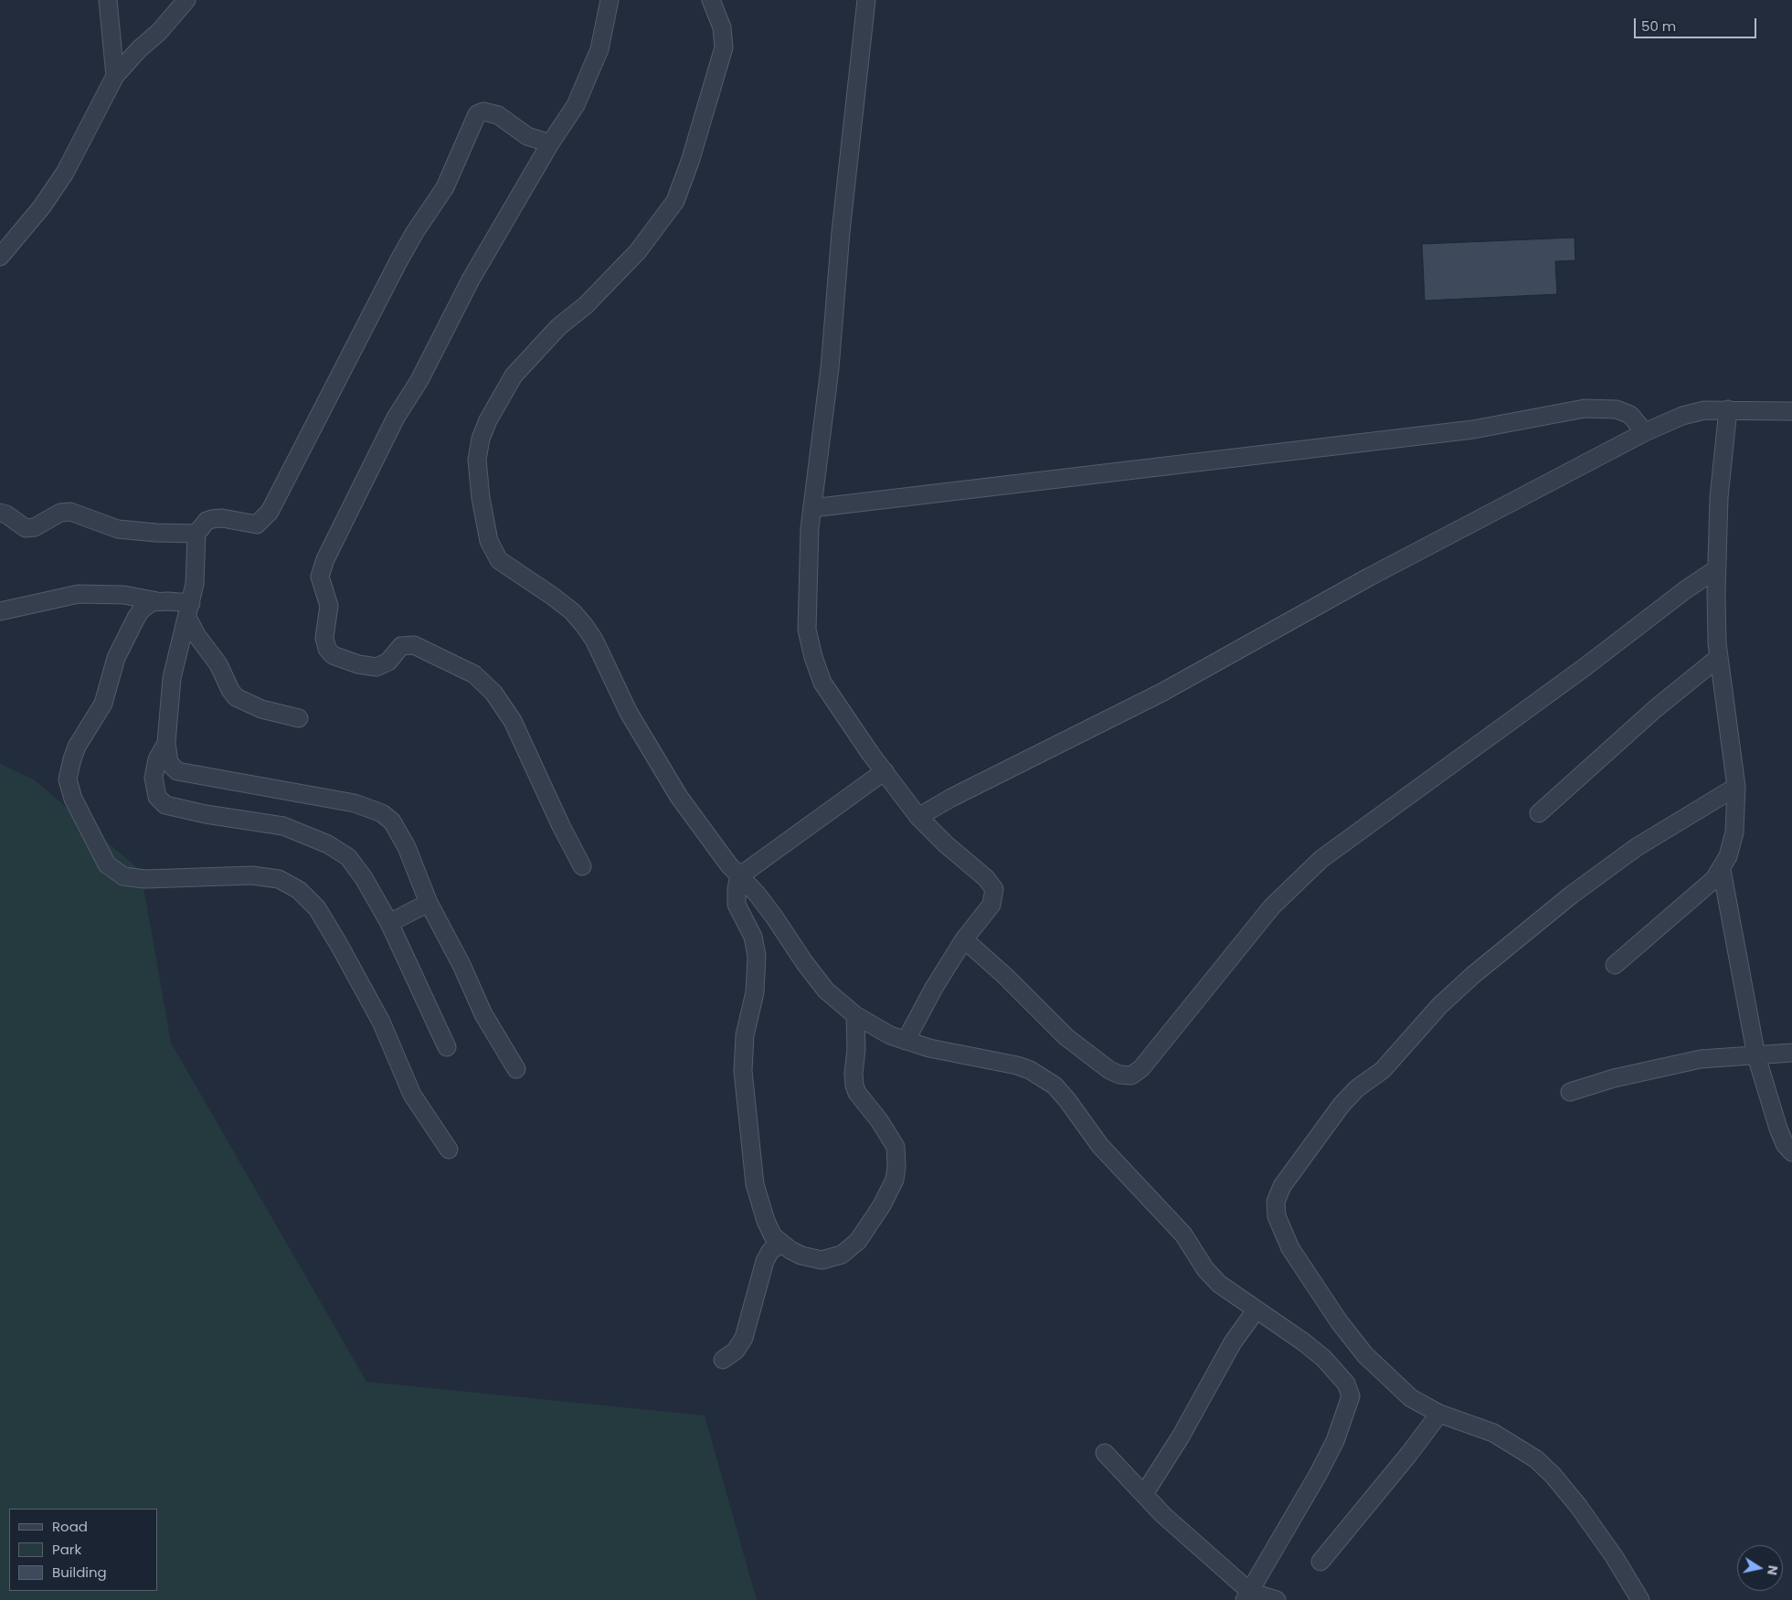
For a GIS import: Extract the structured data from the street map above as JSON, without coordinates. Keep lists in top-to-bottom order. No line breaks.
{"legend":["Road","Park","Building"],"scale_bar":"50 m","north":"right"}
